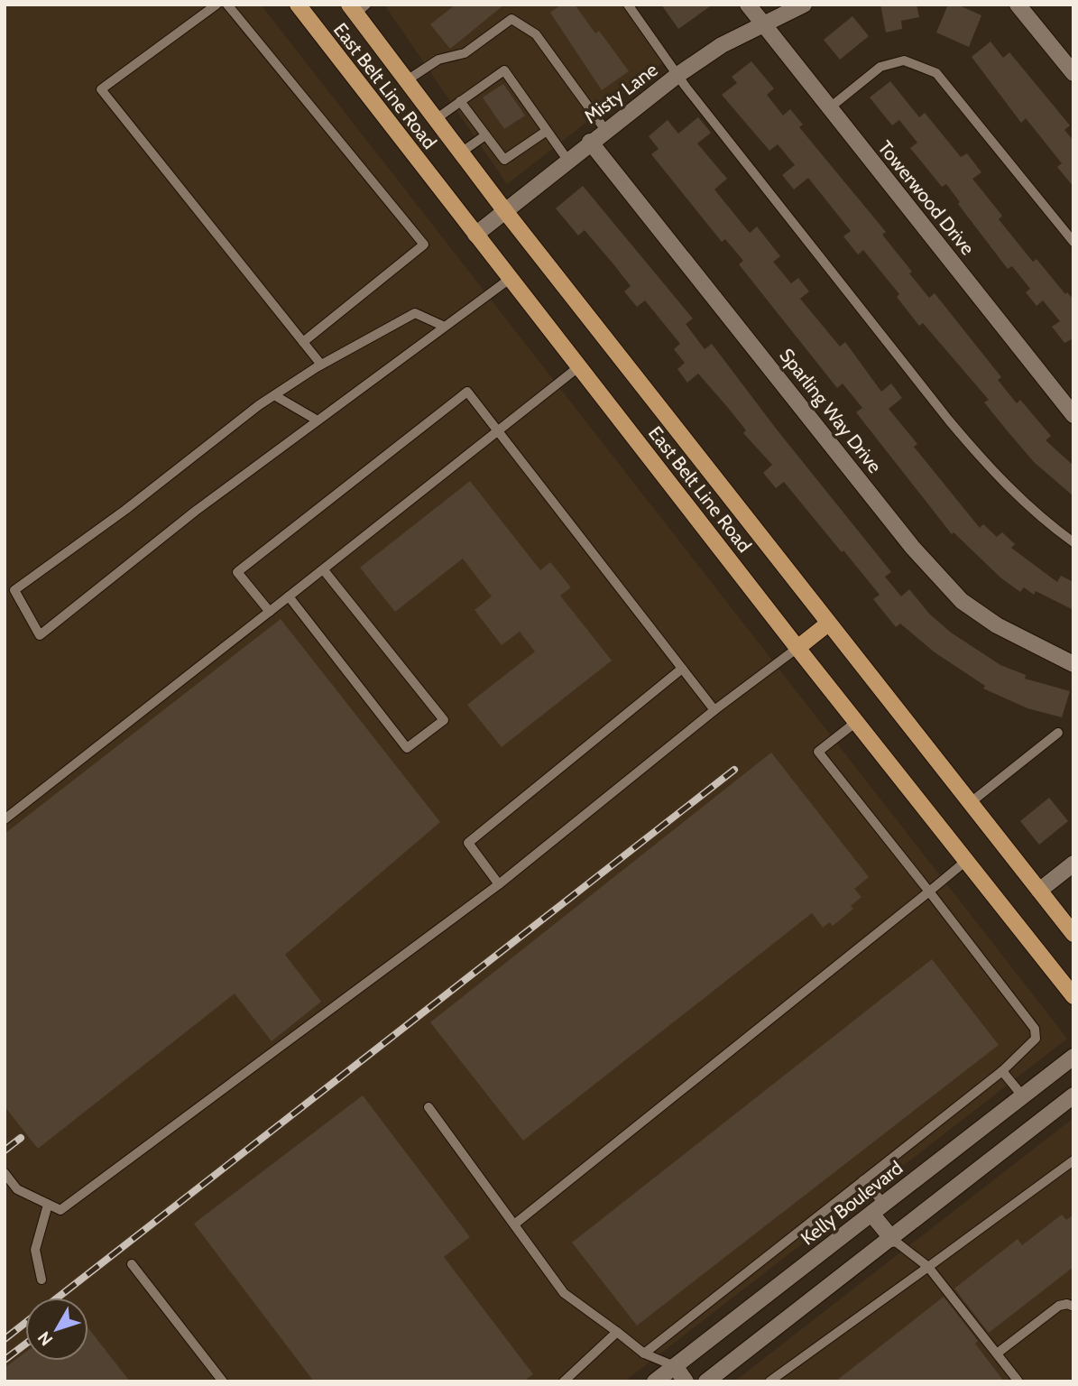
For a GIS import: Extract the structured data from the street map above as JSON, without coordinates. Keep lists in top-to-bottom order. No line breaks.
{"streets":{"main road":["East Belt Line Road"],"street":["Misty Lane","Towerwood Drive","Sparling Way Drive","Kelly Boulevard"]},"crossings":[["East Belt Line Road","Misty Lane"],["Misty Lane","Towerwood Drive"],["Misty Lane","Sparling Way Drive"]],"north":"bottom left"}
